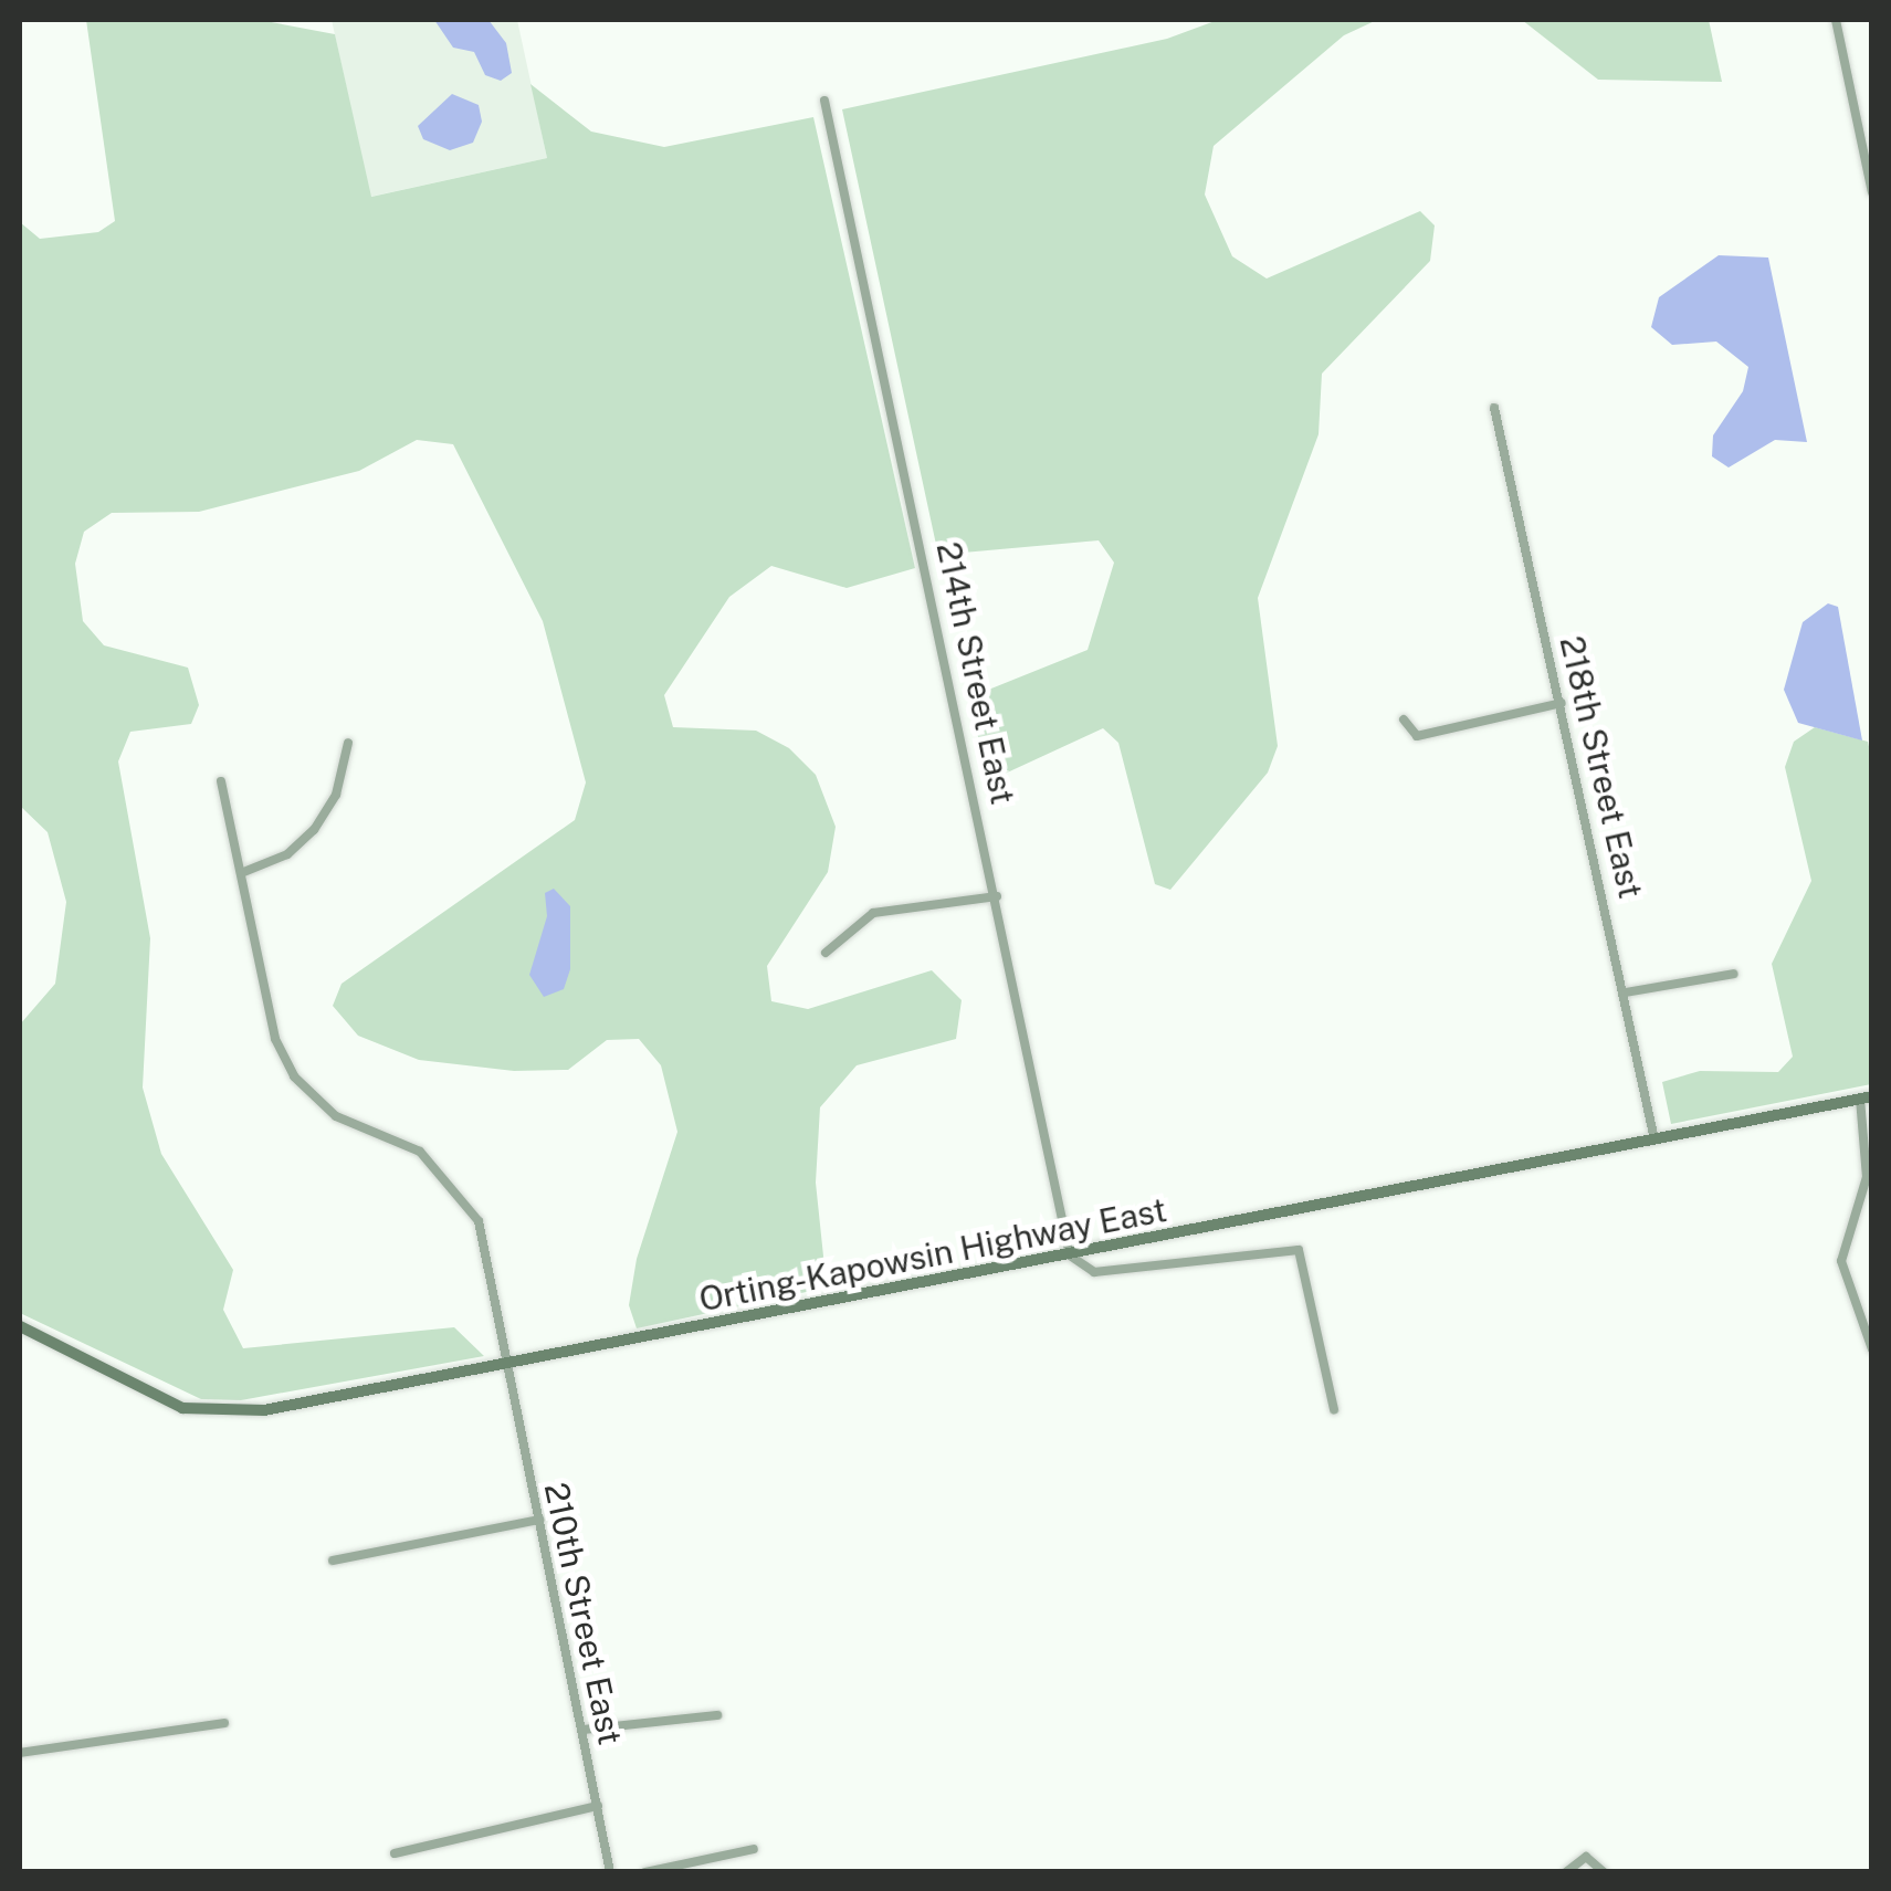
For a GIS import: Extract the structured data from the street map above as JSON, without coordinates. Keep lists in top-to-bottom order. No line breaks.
{"streets":{"main road":["Orting-Kapowsin Highway East"],"street":["214th Street East","218th Street East","210th Street East"]},"crossings":[["214th Street East","Orting-Kapowsin Highway East"],["218th Street East","Orting-Kapowsin Highway East"],["Orting-Kapowsin Highway East","210th Street East"]]}
